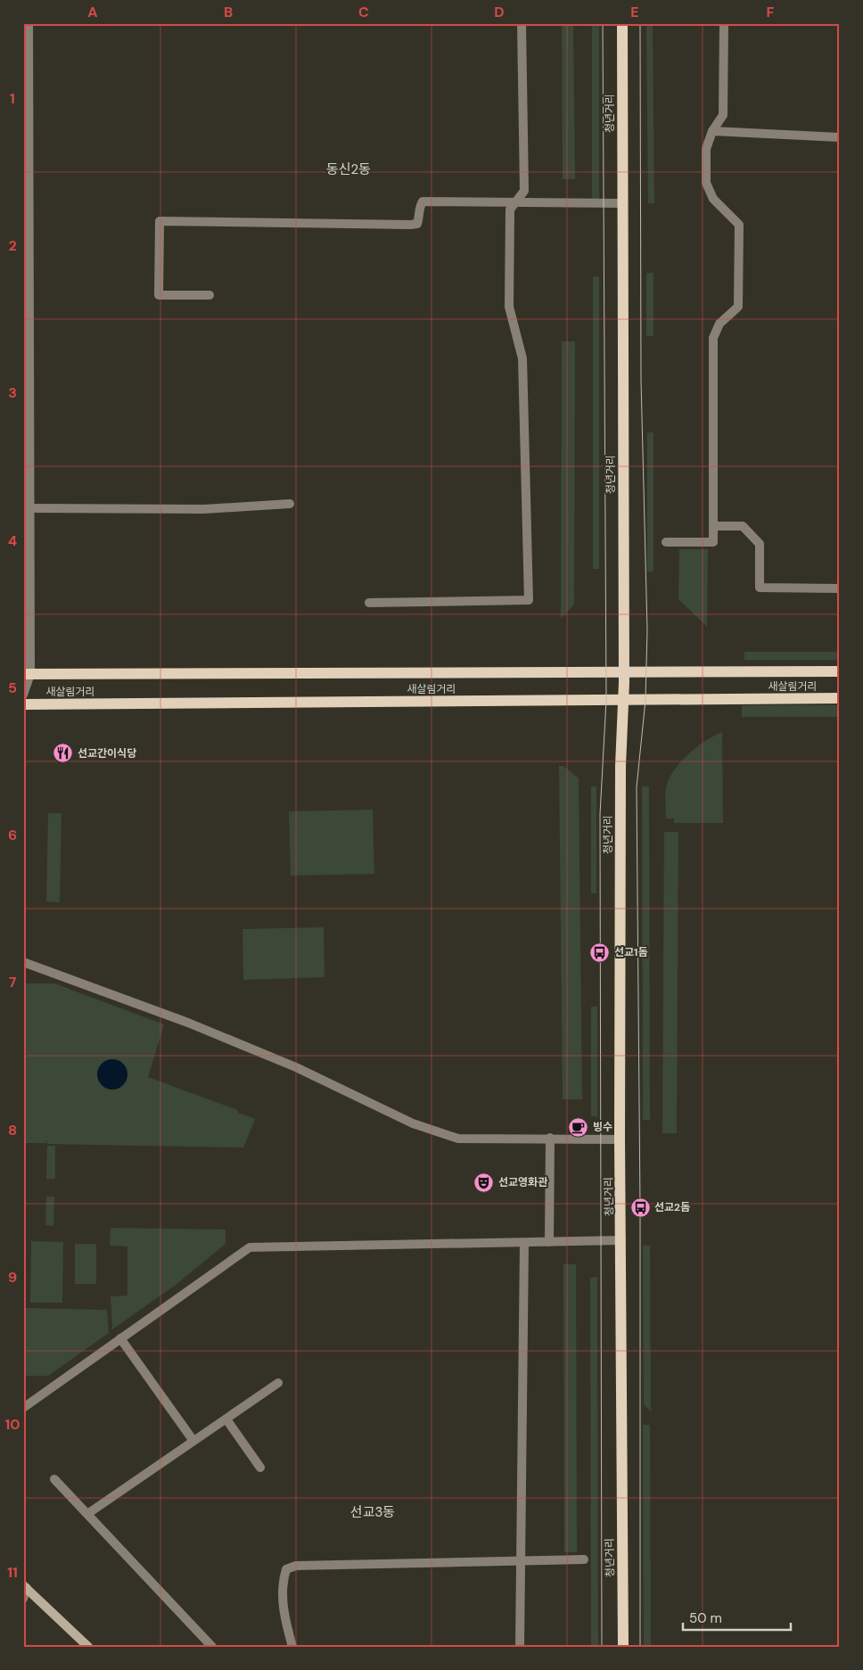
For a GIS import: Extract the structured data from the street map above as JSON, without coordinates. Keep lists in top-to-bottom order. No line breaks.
{"streets":{"main road":["청년거리","새살림거리"]},"crossings":[["청년거리","새살림거리"]],"districts":["동신2동","선교3동"],"places":{"restaurant":["선교간이식당"],"bus stop":["선교1돔","선교2돔"],"cafe":["빙수"],"theatre":["선교영화관"]},"scale_bar":"50 m","grid":{"columns":["A","B","C","D","E","F"],"rows":["1","2","3","4","5","6","7","8","9","10","11"]}}
